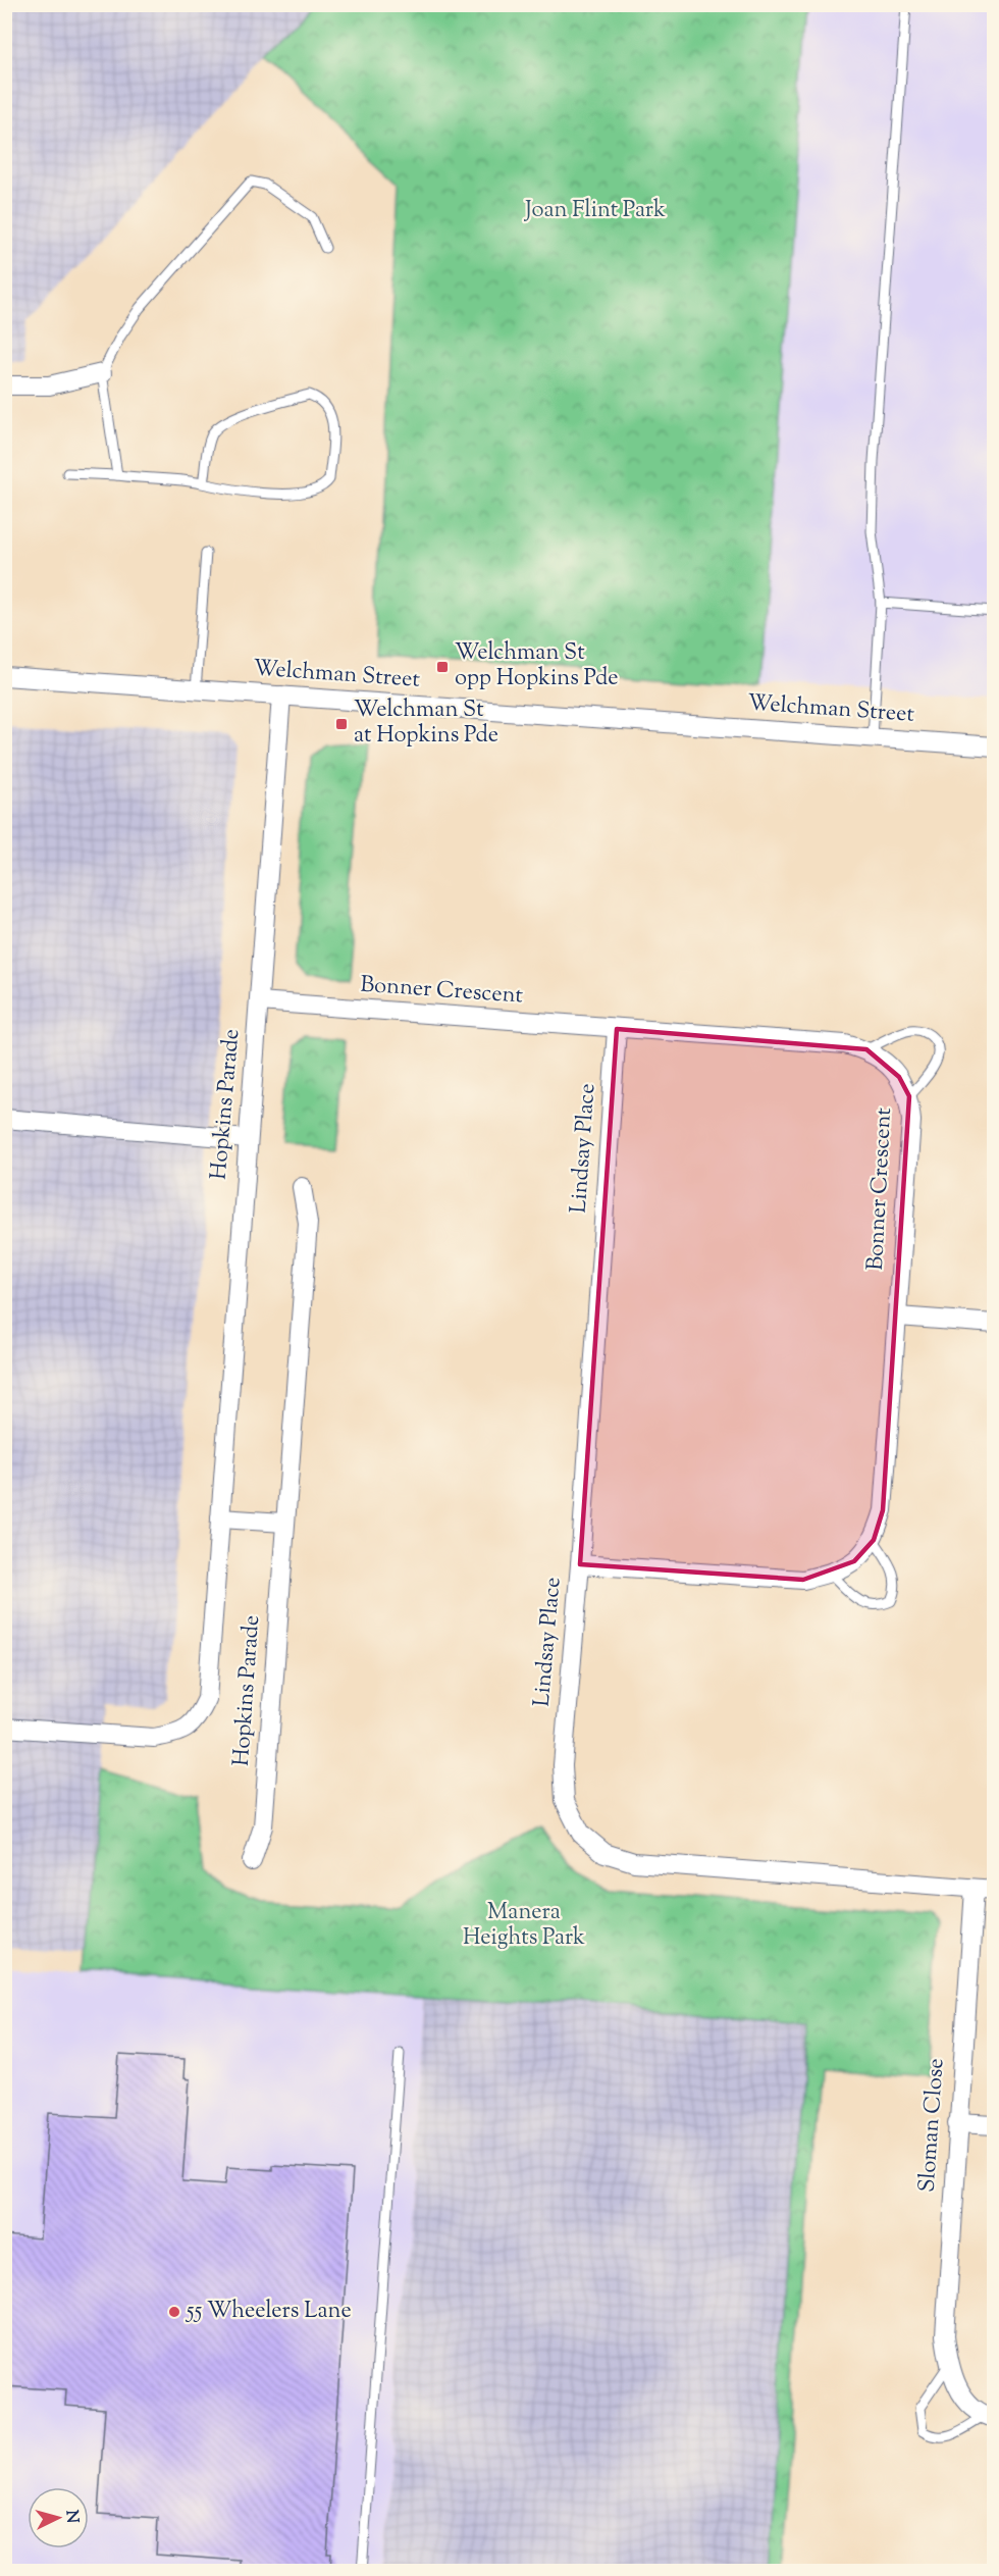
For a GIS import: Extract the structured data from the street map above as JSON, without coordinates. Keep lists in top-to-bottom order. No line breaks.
{"streets":{"street":["Welchman Street","Bonner Crescent","Hopkins Parade","Lindsay Place","Sloman Close"]},"crossings":[["Welchman Street","Hopkins Parade"],["Bonner Crescent","Hopkins Parade"],["Bonner Crescent","Lindsay Place"],["Lindsay Place","Sloman Close"]],"parks":["Joan Flint Park","Manera Heights Park"],"places":{"transit":["Welchman St opp Hopkins Pde","Welchman St at Hopkins Pde"],"other":["55 Wheelers Lane"]},"north":"right"}
